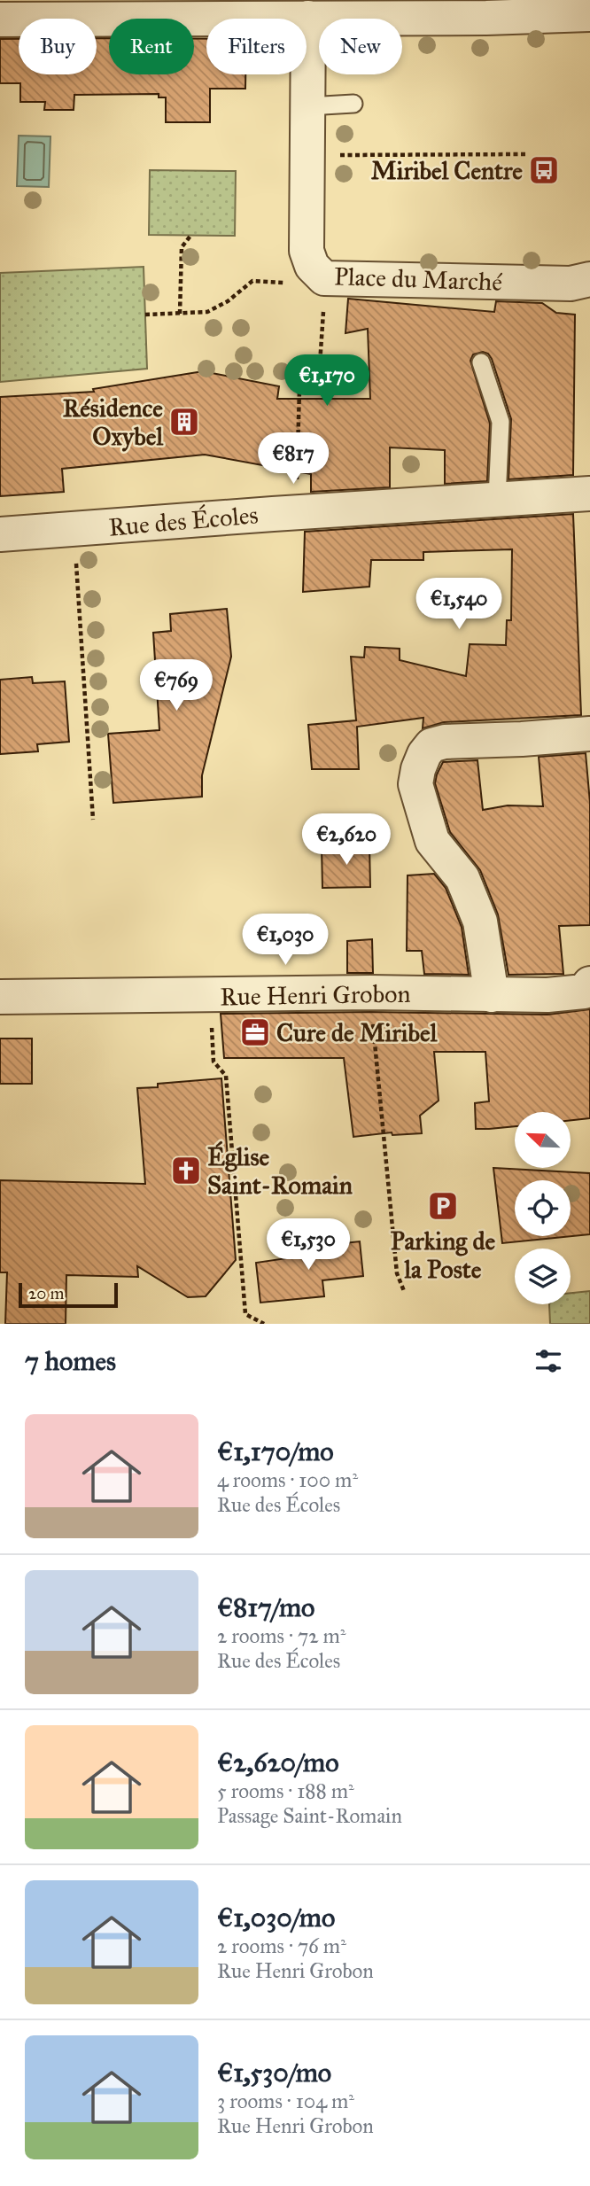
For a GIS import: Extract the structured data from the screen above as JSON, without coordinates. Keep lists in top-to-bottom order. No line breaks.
{"streets":{"street":["Place du Marché","Rue des Écoles","Rue Henri Grobon"]},"places":{"bus stop":["Miribel Centre"],"building":["Résidence Oxybel"],"office":["Cure de Miribel"],"church":["Église Saint-Romain"],"parking":["Parking de la Poste"]},"scale_bar":"20 m","north":"top left","page":{"chip":["Buy","Rent","Filters","New"],"price":["€1,170","€817","€1,540","€769","€2,620","€1,030","€1,530"],"scale":"20 m","heading":"7 homes","list":[{"name":"€1,170/mo","note":"4 rooms · 100 m² · Rue des Écoles"},{"name":"€817/mo","note":"2 rooms · 72 m² · Rue des Écoles"},{"name":"€2,620/mo","note":"5 rooms · 188 m² · Passage Saint-Romain"},{"name":"€1,030/mo","note":"2 rooms · 76 m² · Rue Henri Grobon"},{"name":"€1,530/mo","note":"3 rooms · 104 m² · Rue Henri Grobon"}]}}
